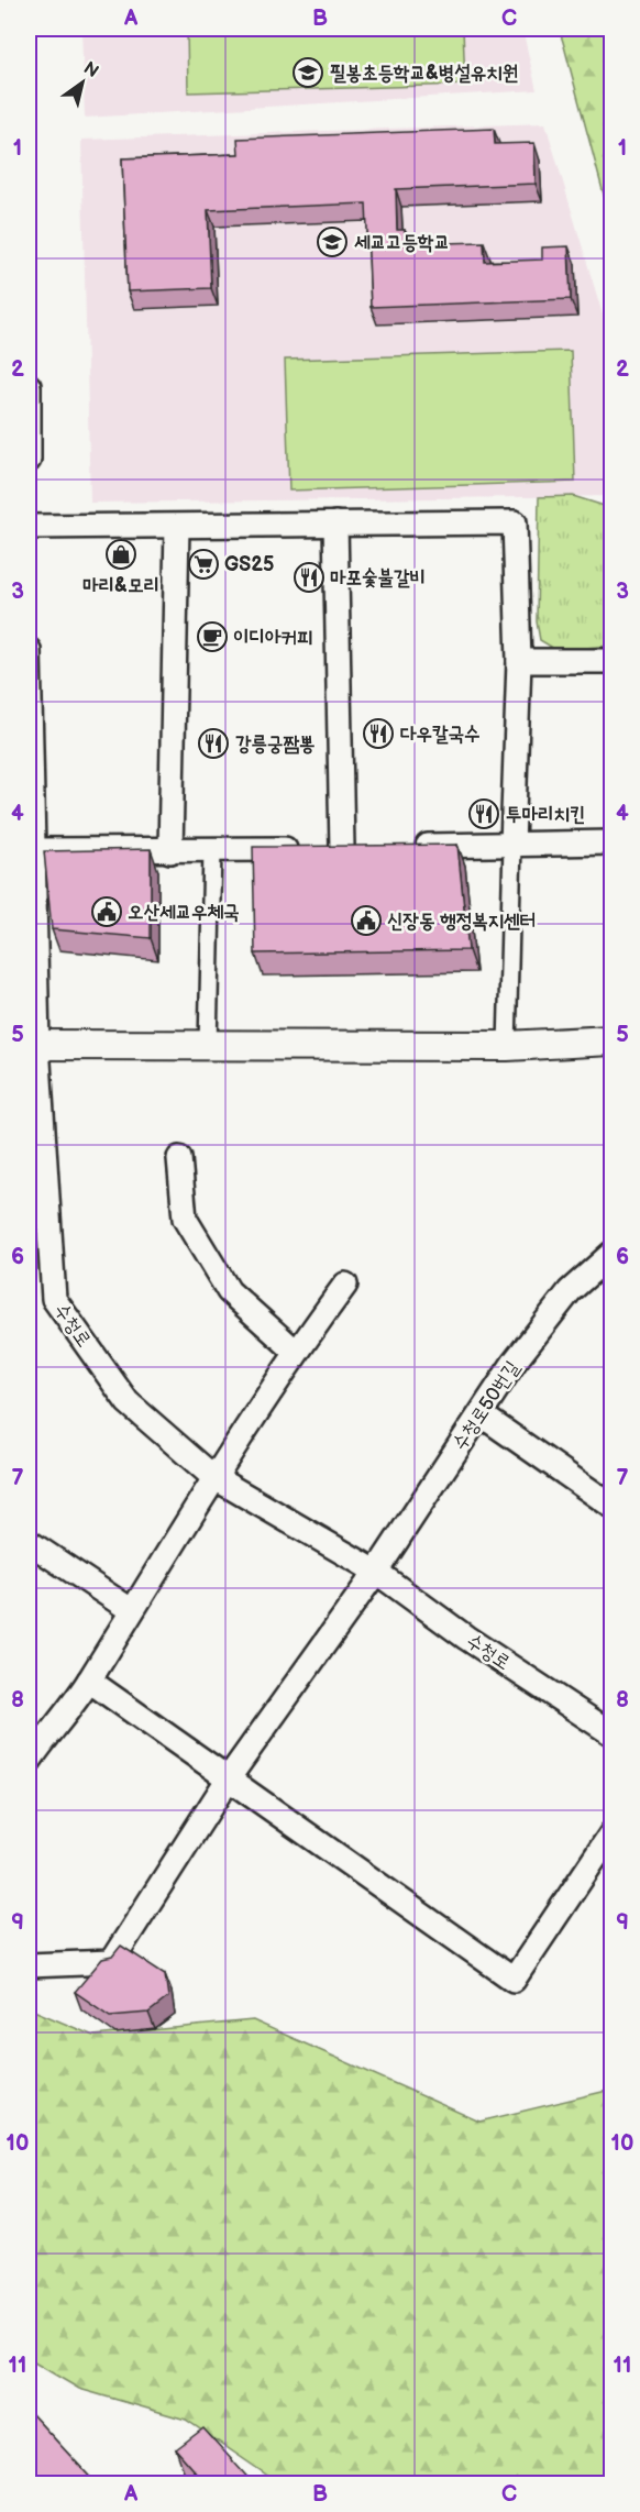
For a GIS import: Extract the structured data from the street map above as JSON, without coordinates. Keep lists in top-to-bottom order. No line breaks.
{"streets":{"street":["수청로","수청로50번길"]},"crossings":[["수청로","수청로50번길"]],"places":{"school or university":["필봉초등학교&병설유치원","세교고등학교"],"shop":["마리&모리"],"supermarket":["GS25"],"restaurant":["마포숯불갈비","다우칼국수","강릉궁짬뽕","투마리치킨"],"cafe":["이디아커피"],"public building":["오산세교우체국","신장동 행정복지센터"]},"north":"top right","grid":{"columns":["A","B","C"],"rows":["1","2","3","4","5","6","7","8","9","10","11"]}}
